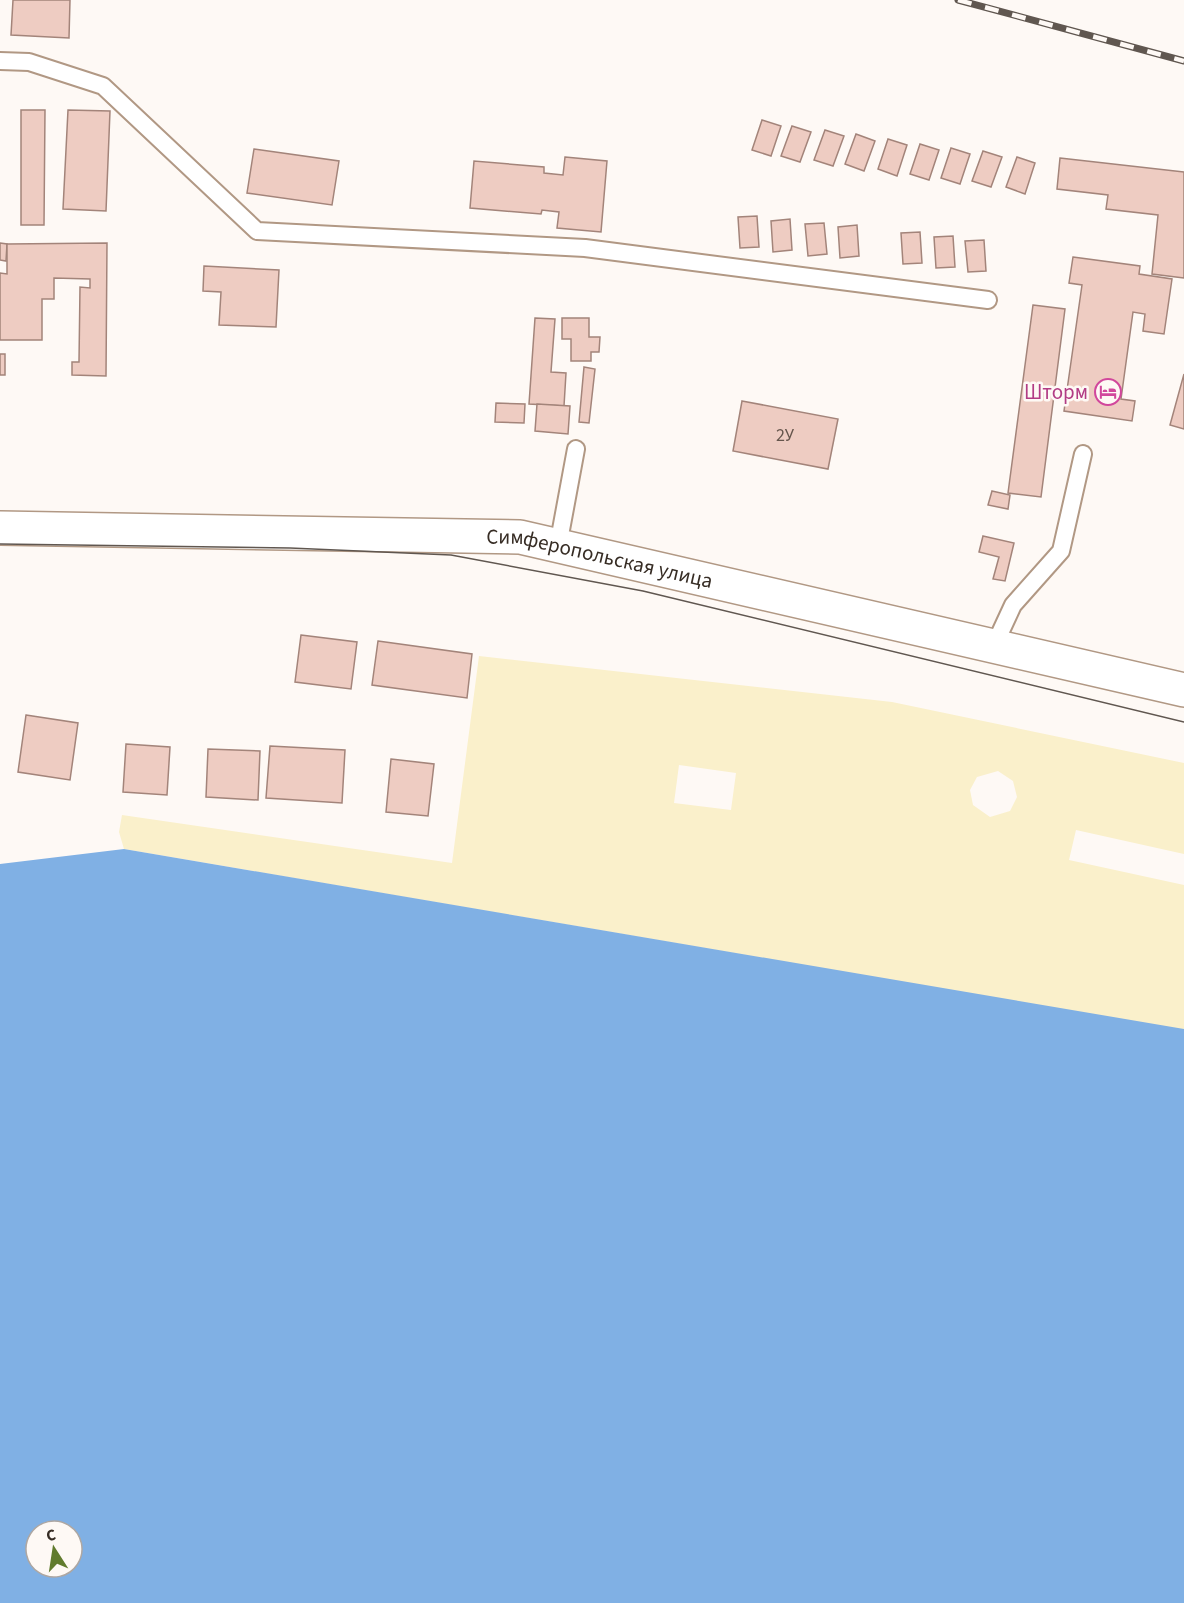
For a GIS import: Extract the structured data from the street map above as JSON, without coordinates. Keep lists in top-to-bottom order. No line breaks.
{"streets":{"street":["Симферопольская улица"]},"places":{"hotel":["Шторм"]},"house_numbers":["2У"],"north":"top"}
